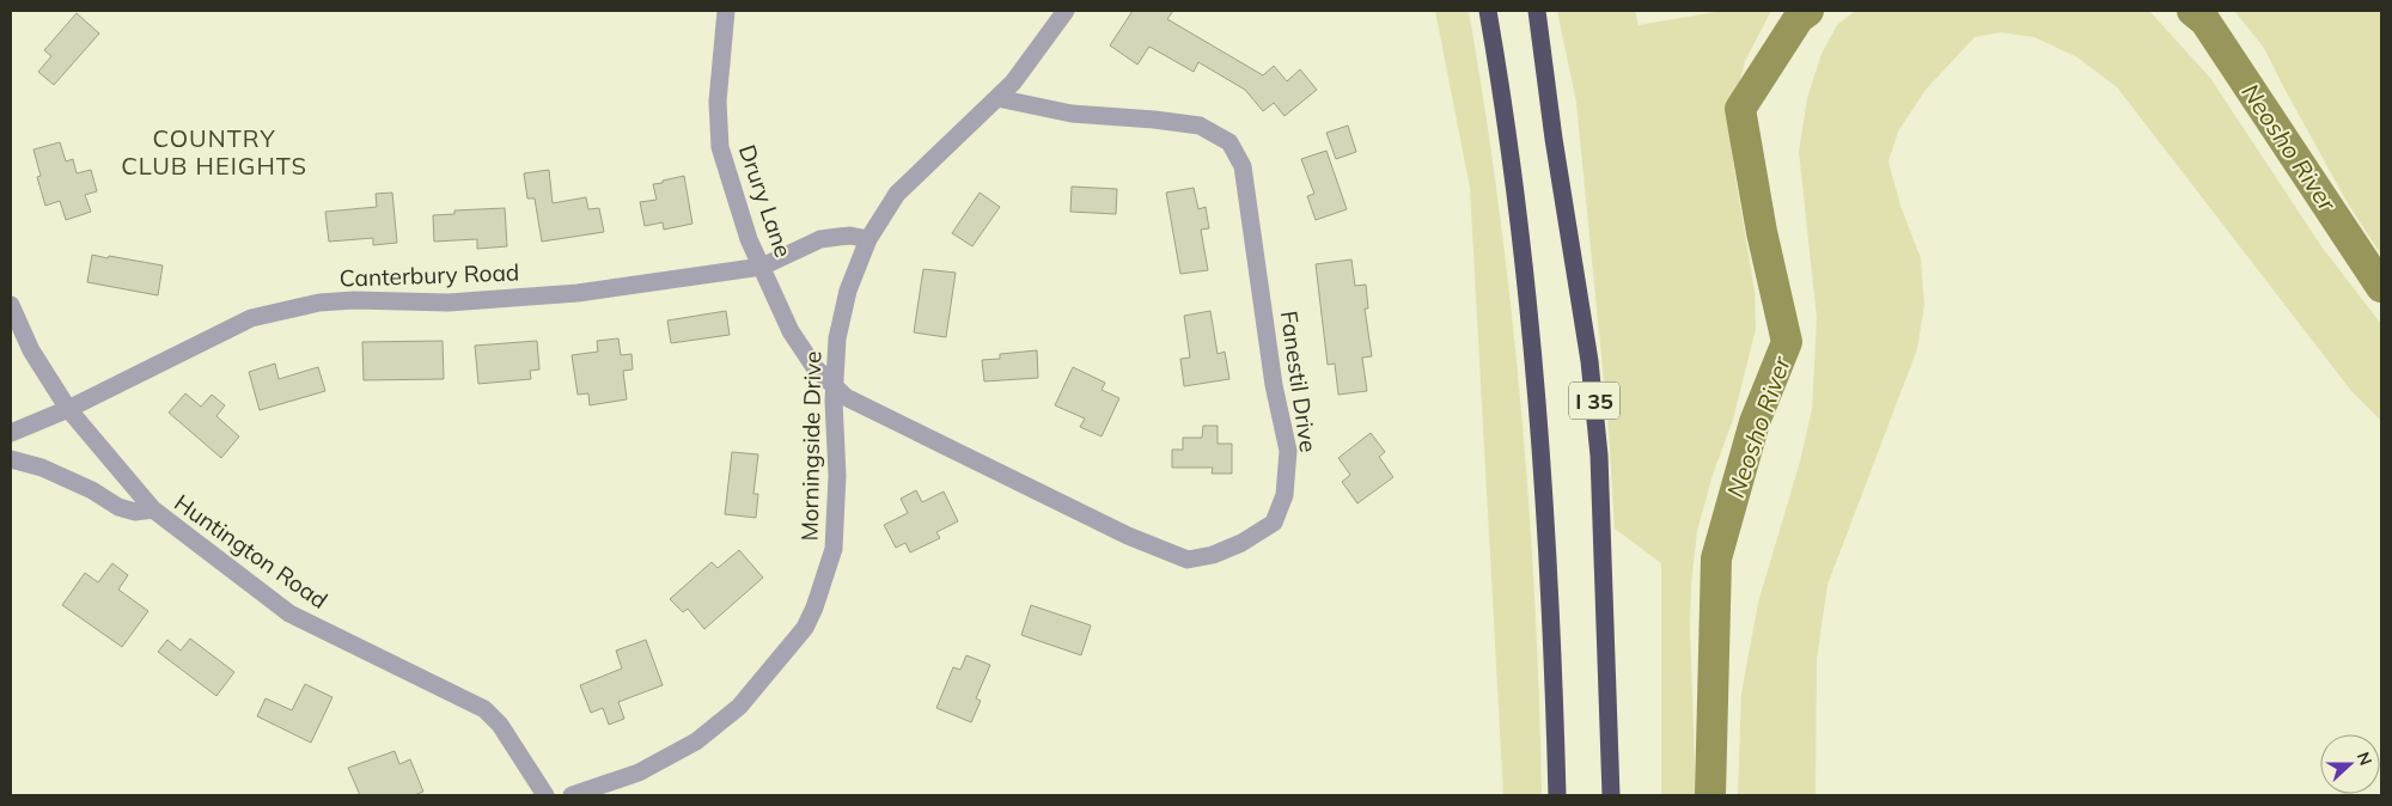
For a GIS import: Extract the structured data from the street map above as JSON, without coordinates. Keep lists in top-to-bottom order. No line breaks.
{"streets":{"highway":["I 35"],"street":["Drury Lane","Canterbury Road","Fanestil Drive","Morningside Drive","Huntington Road"]},"crossings":[["Drury Lane","Canterbury Road"],["Drury Lane","Fanestil Drive"],["Drury Lane","Morningside Drive"],["Canterbury Road","Morningside Drive"],["Canterbury Road","Huntington Road"],["Fanestil Drive","Morningside Drive"]],"districts":["COUNTRY CLUB HEIGHTS"],"water":["Neosho River"],"north":"right"}
